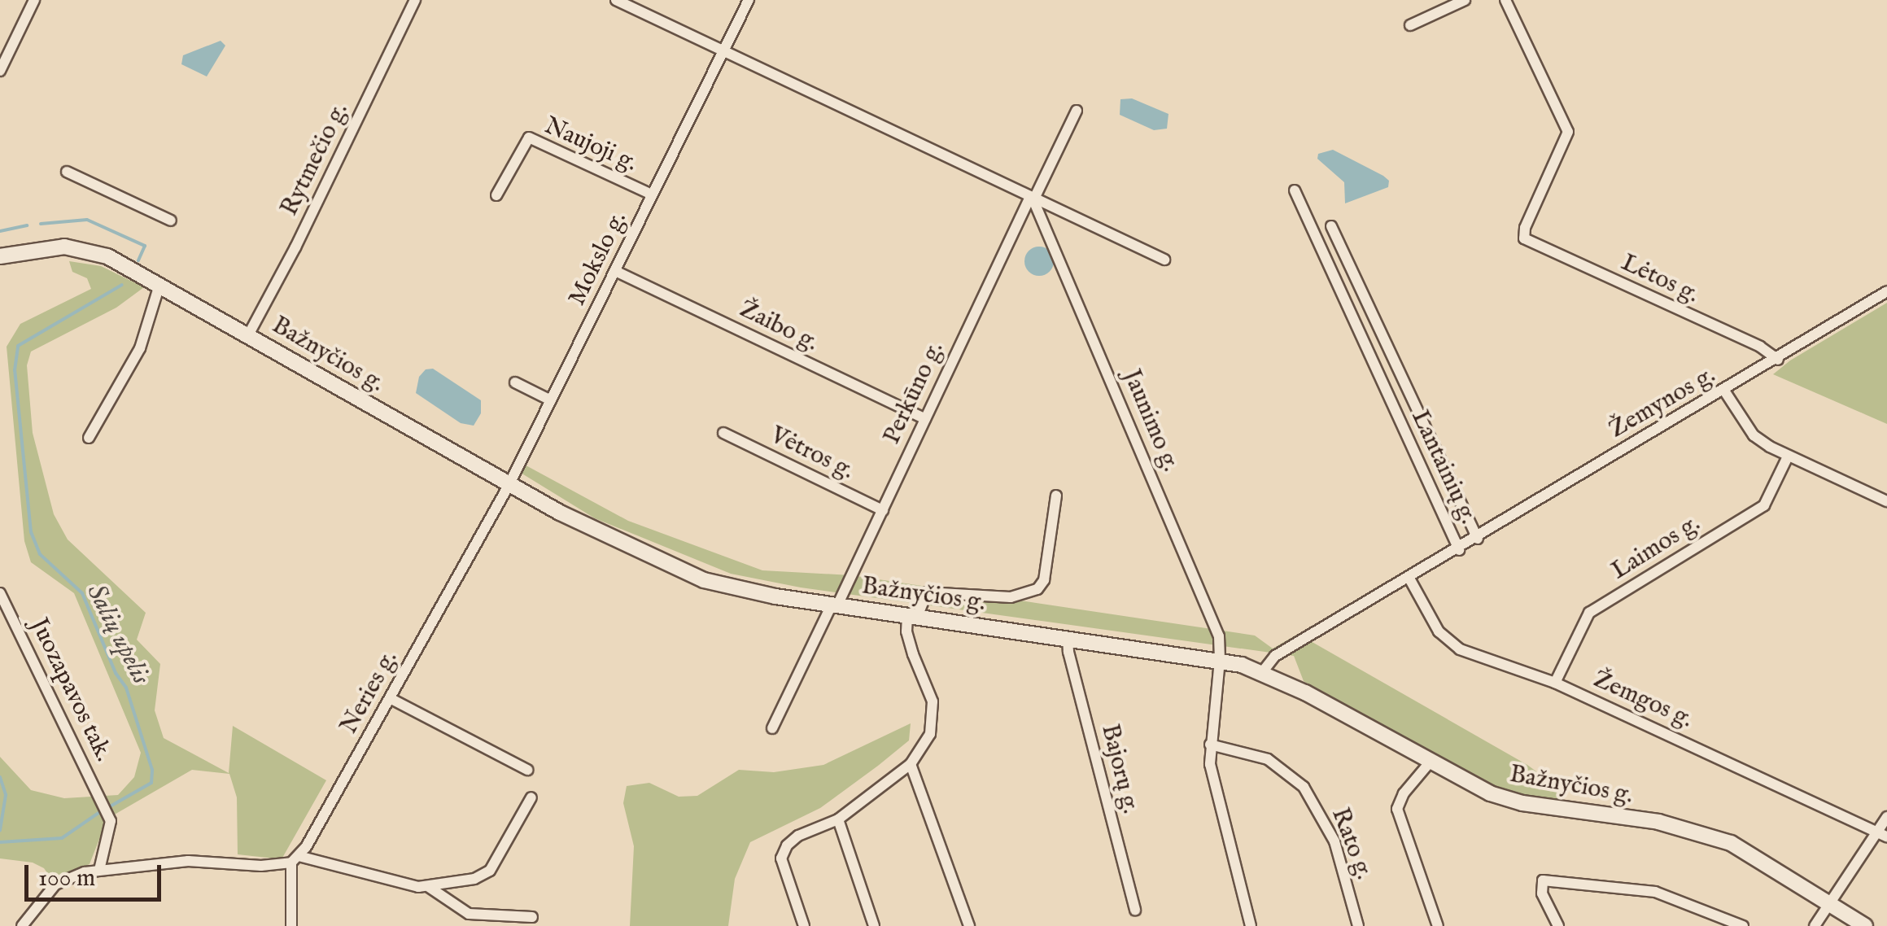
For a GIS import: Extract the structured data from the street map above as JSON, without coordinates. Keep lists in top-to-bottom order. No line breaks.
{"streets":{"main road":["Bažnyčios g."],"street":["Naujoji g.","Rytmečio g.","Mokslo g.","Lėtos g.","Žaibo g.","Perkūno g.","Žemynos g.","Jaunimo g.","Vėtros g.","Lantainių g.","Laimos g.","Juozapavos tak.","Neries g.","Žemgos g.","Bajorų g.","Rato g."]},"crossings":[["Naujoji g.","Mokslo g."],["Rytmečio g.","Bažnyčios g."],["Mokslo g.","Žaibo g."],["Mokslo g.","Bažnyčios g."],["Mokslo g.","Neries g."],["Lėtos g.","Žemynos g."],["Žaibo g.","Perkūno g."],["Bažnyčios g.","Perkūno g."],["Bažnyčios g.","Jaunimo g."],["Bažnyčios g.","Lantainių g."],["Bažnyčios g.","Neries g."],["Bažnyčios g.","Bajorų g."],["Perkūno g.","Jaunimo g."],["Perkūno g.","Vėtros g."],["Žemynos g.","Lantainių g."],["Lantainių g.","Žemgos g."],["Laimos g.","Žemgos g."]],"water":["Salių upelis"],"scale_bar":"100 m"}
